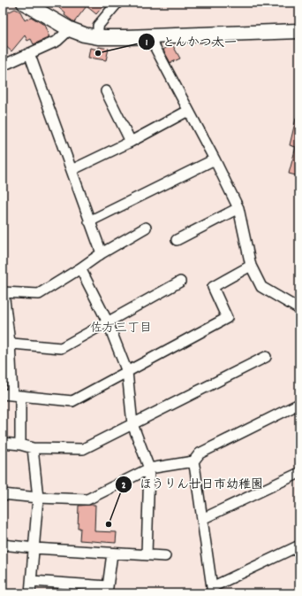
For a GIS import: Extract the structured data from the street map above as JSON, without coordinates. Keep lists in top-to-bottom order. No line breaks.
{"districts":["佐方三丁目"],"places":["とんかつ太一","ほうりん廿日市幼稚園"]}
